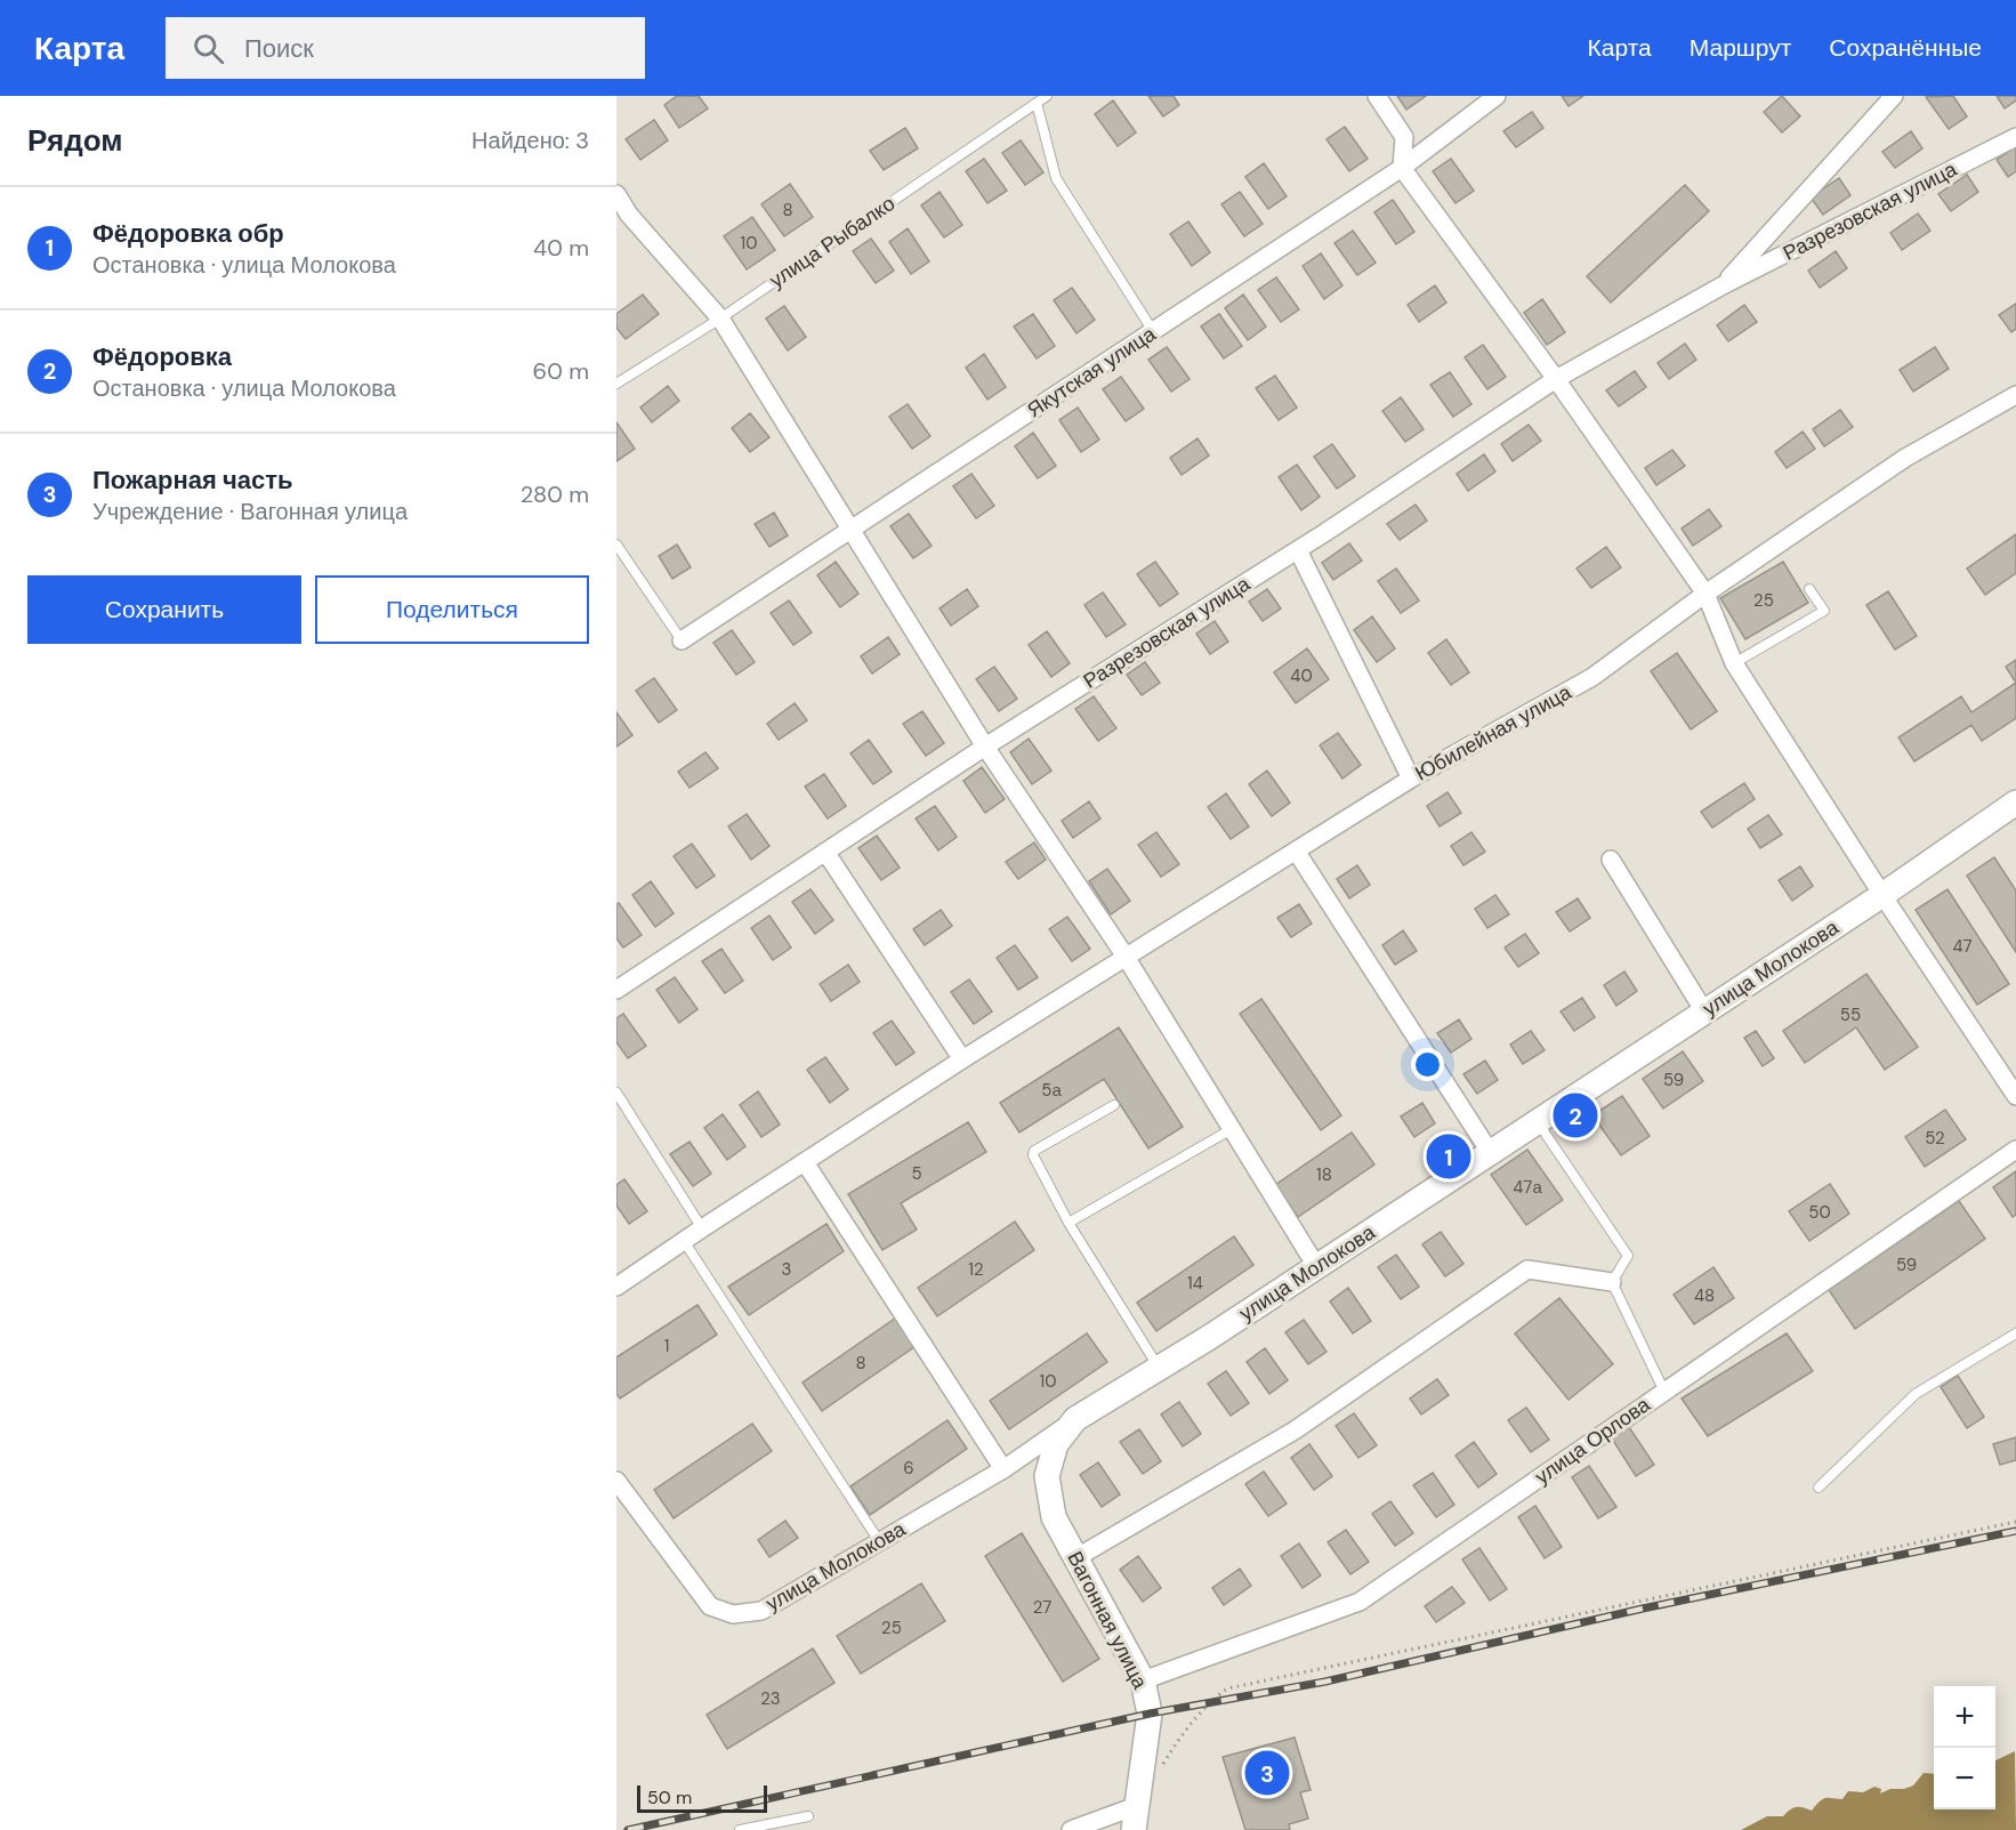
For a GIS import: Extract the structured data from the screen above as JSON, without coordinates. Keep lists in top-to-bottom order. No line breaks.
{"streets":{"street":["Разрезовская улица","Якутская улица","Юбилейная улица","улица Молокова","улица Орлова","Вагонная улица"],"lane":["улица Рыбалко"]},"crossings":[["улица Молокова","Вагонная улица"],["улица Орлова","Вагонная улица"]],"house_numbers":["8","10","25","40","47","55","59","5а","52","5","18","47а","50","59","3","12","14","48","1","8","10","6","27","25","23"],"scale_bar":"50 m","page":{"header":"Карта","search":"Поиск","nav":["Карта","Маршрут","Сохранённые"],"heading":["Рядом","Найдено: 3"],"list":[{"mark":"1","name":"Фёдоровка обр","note":"Остановка · улица Молокова","value":"40 m"},{"mark":"2","name":"Фёдоровка","note":"Остановка · улица Молокова","value":"60 m"},{"mark":"3","name":"Пожарная часть","note":"Учреждение · Вагонная улица","value":"280 m"}],"buttons":["Сохранить","Поделиться"],"pins":["2","1","3"],"map_buttons":["+","−"],"scale":"50 m"}}
